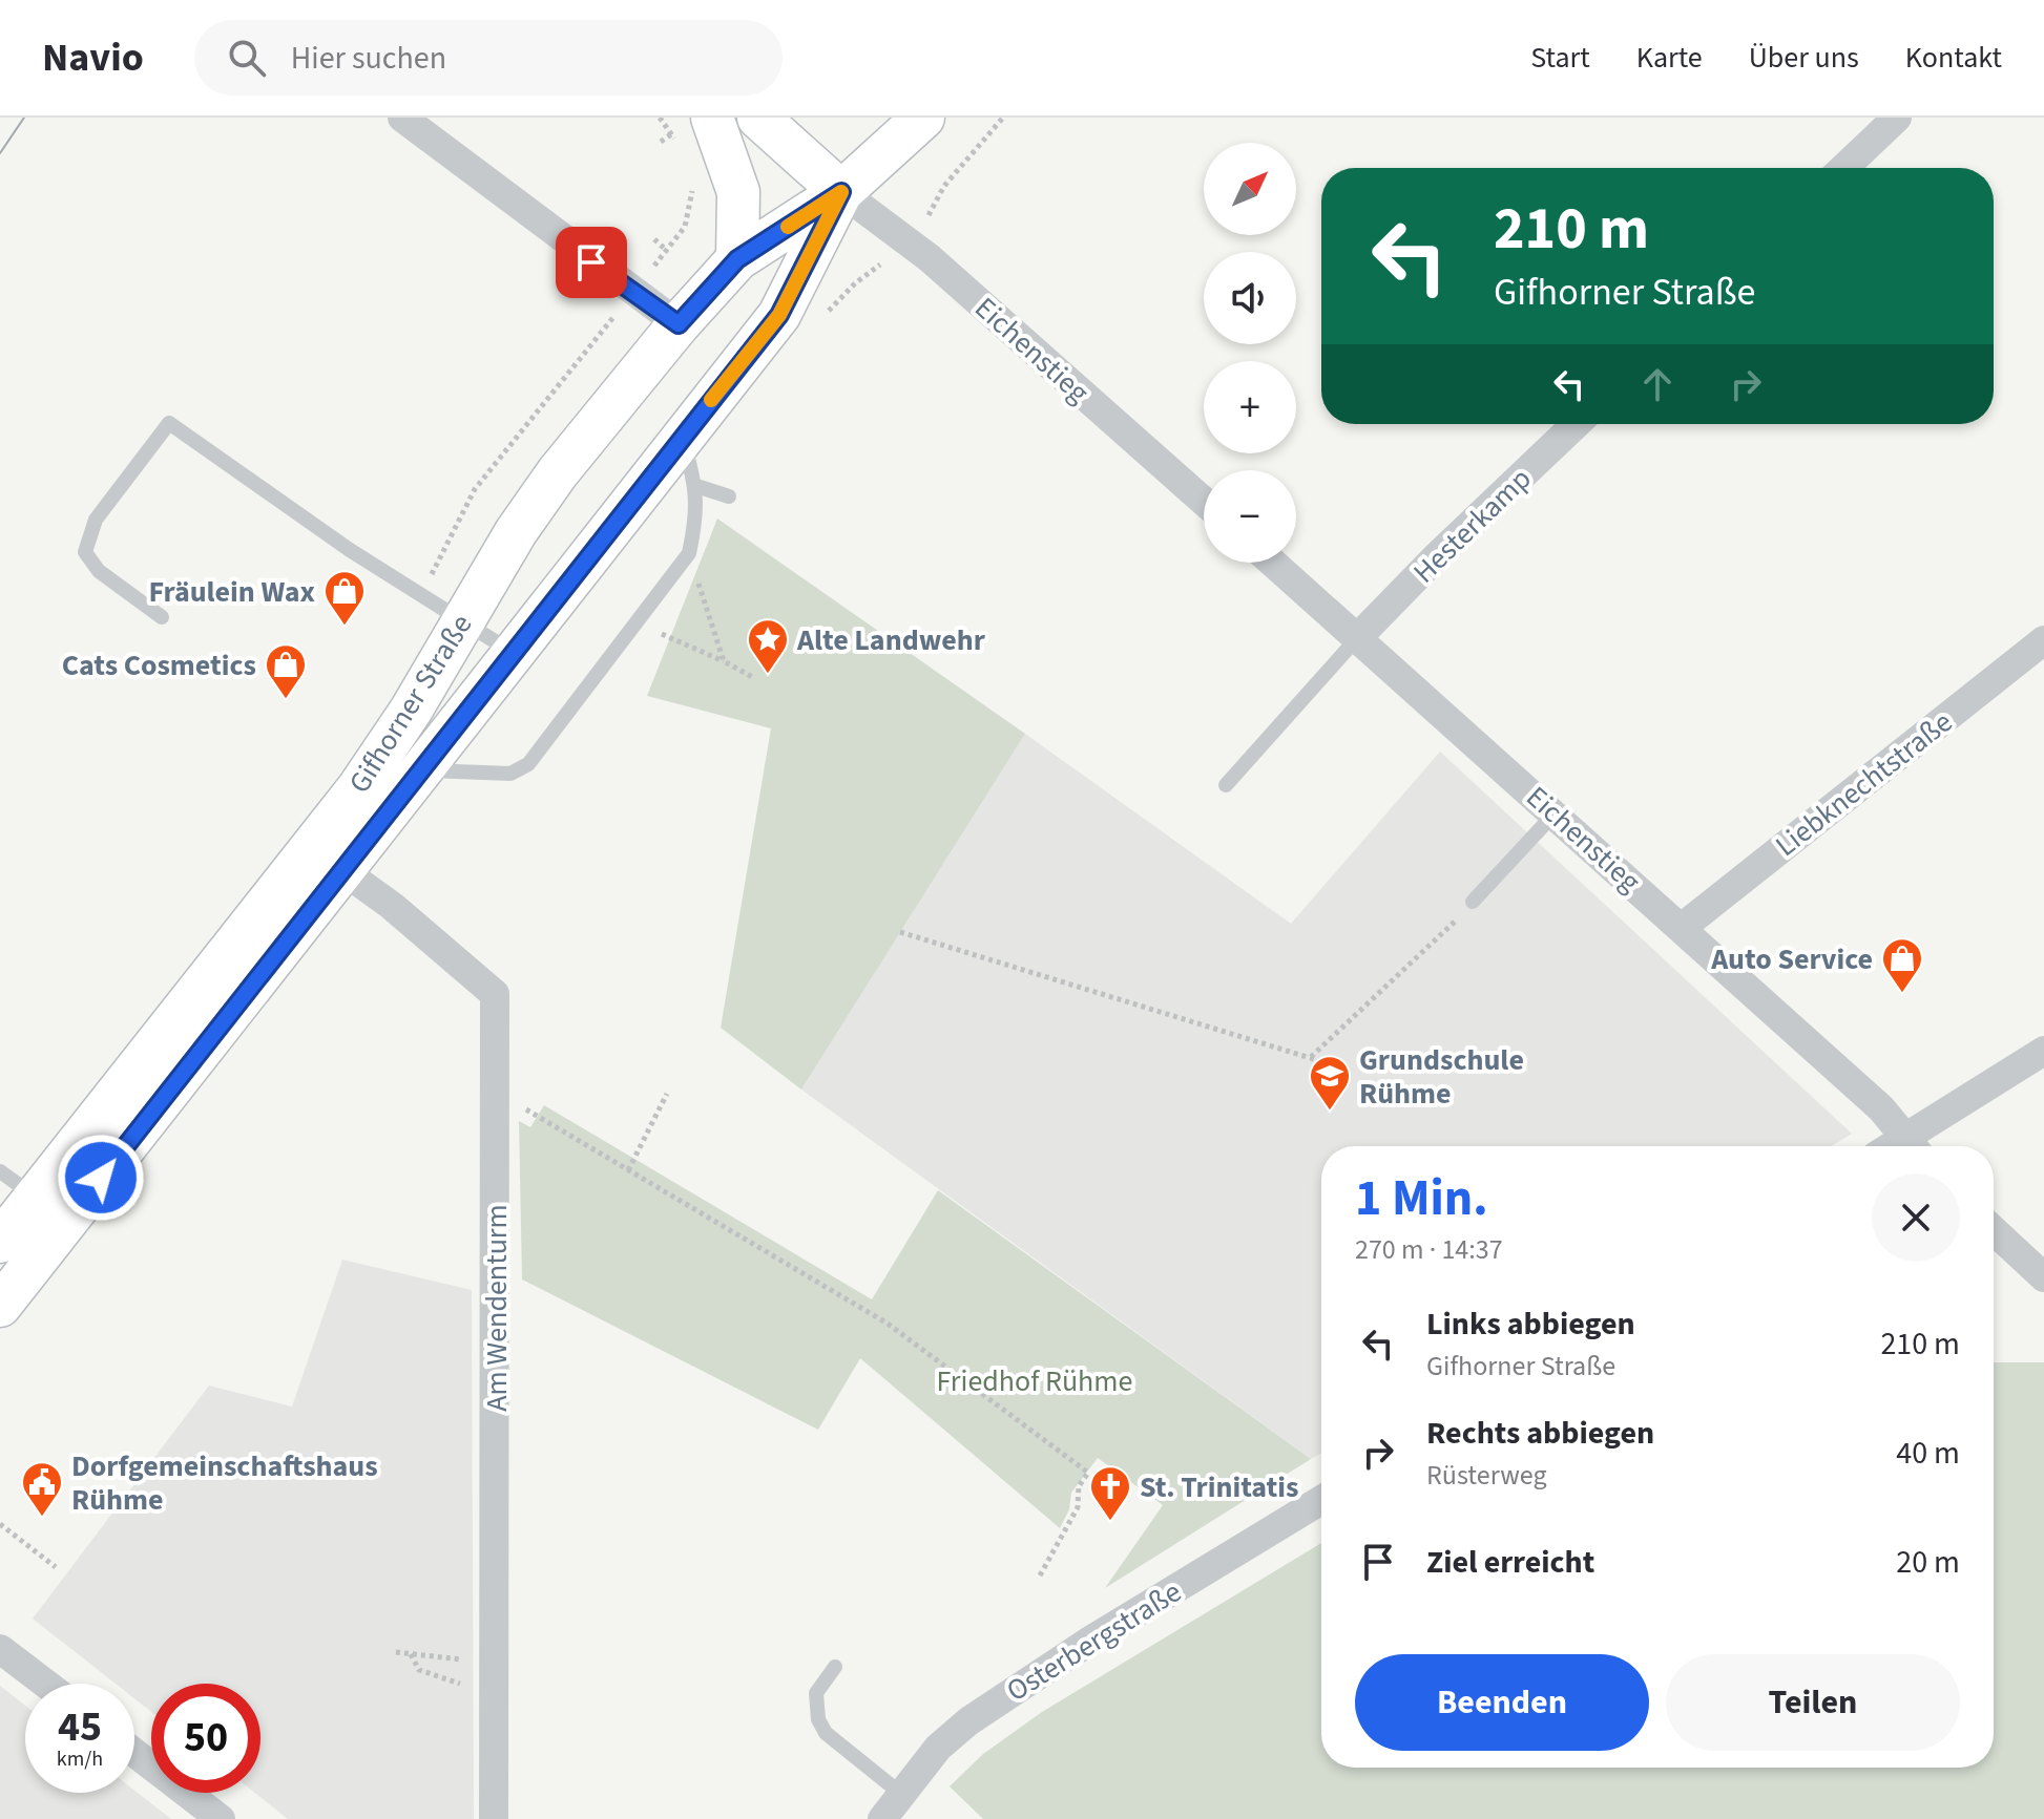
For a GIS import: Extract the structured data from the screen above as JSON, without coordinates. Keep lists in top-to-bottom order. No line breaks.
{"streets":{"main road":["Gifhorner Straße"],"street":["Eichenstieg","Hesterkamp","Liebknechtstraße","Am Wendenturm","Osterbergstraße"]},"crossings":[["Eichenstieg","Hesterkamp"],["Eichenstieg","Gifhorner Straße"],["Eichenstieg","Liebknechtstraße"],["Gifhorner Straße","Am Wendenturm"]],"parks":["Friedhof Rühme"],"places":{"shop":["Fräulein Wax","Cats Cosmetics","Auto Service"],"place":["Alte Landwehr"],"school or university":["Grundschule Rühme"],"public building":["Dorfgemeinschaftshaus Rühme"],"church":["St. Trinitatis"]},"north":"top right","page":{"header":"Navio","search":"Hier suchen","nav":["Start","Karte","Über uns","Kontakt"],"map_buttons":["+","−"],"turn":["210 m","Gifhorner Straße"],"heading":["1 Min.","270 m · 14:37"],"list":[{"name":"Links abbiegen","note":"Gifhorner Straße","value":"210 m"},{"name":"Rechts abbiegen","note":"Rüsterweg","value":"40 m"},{"name":"Ziel erreicht","value":"20 m"}],"buttons":["Beenden","Teilen"],"speed":"45 km/h","limit":"50"}}
